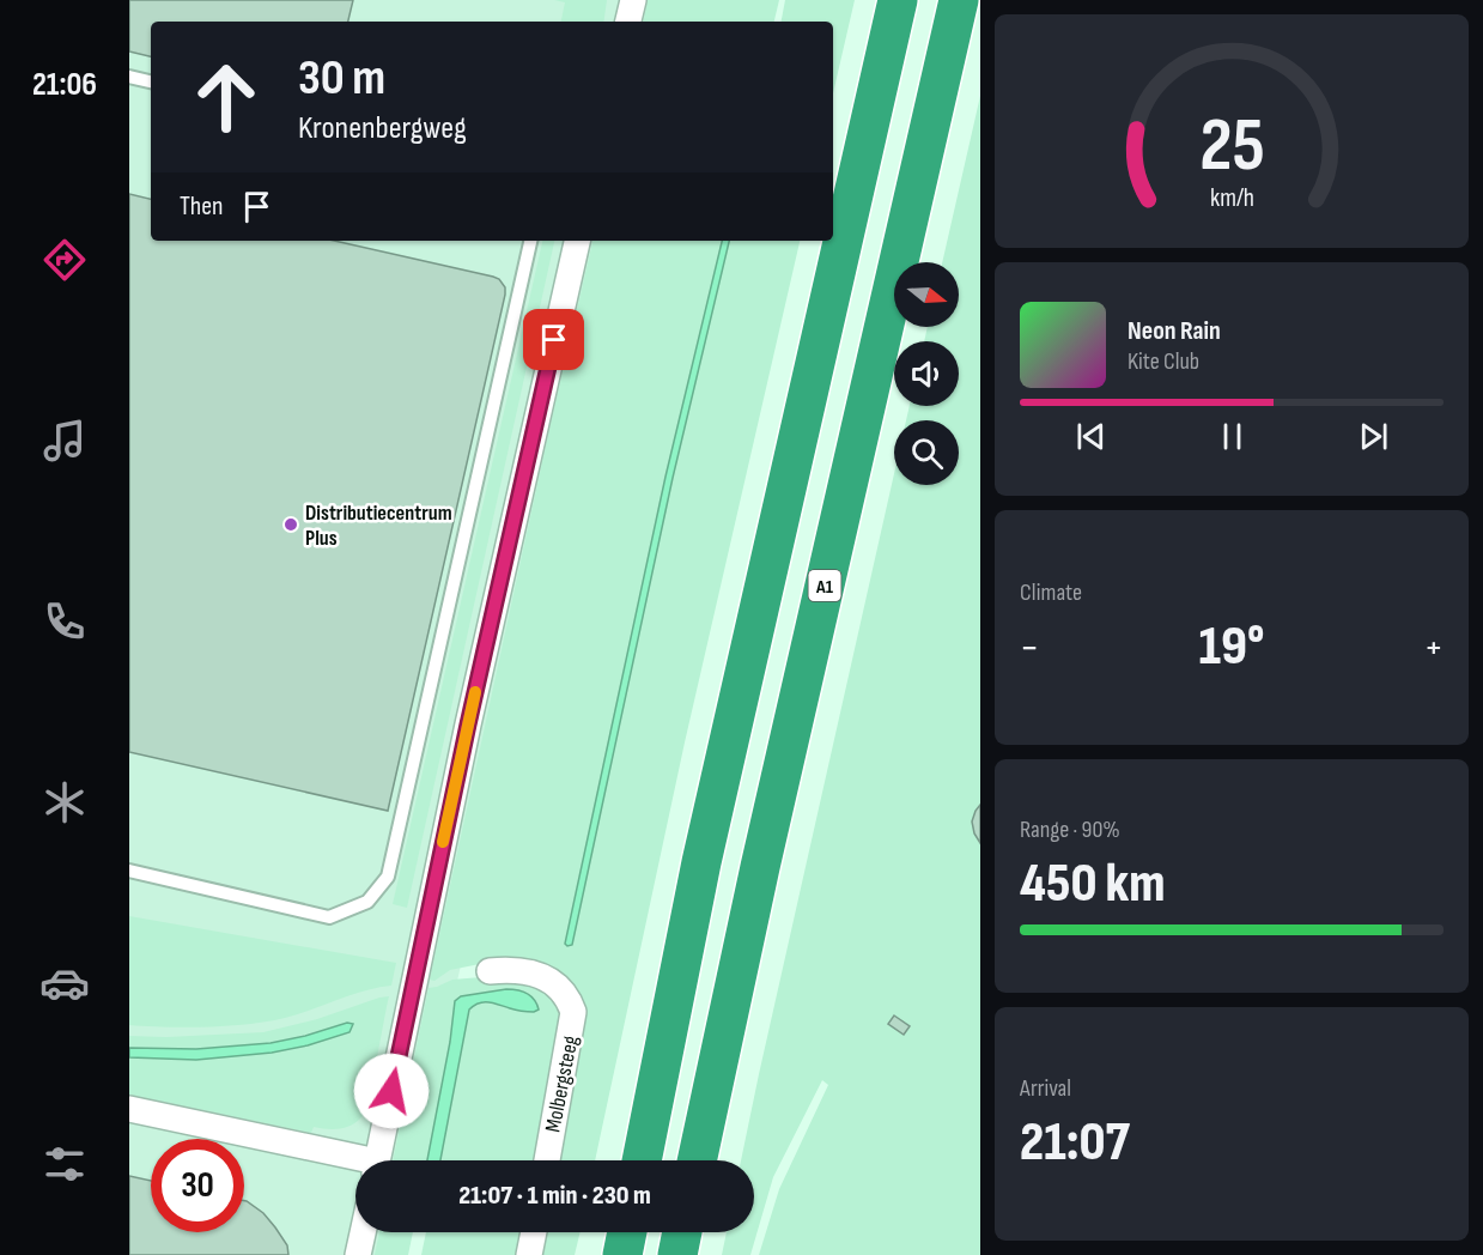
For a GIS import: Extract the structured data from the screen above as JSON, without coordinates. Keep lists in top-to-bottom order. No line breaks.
{"streets":{"highway":["A1"],"street":["Molbergsteeg"]},"places":["Distributiecentrum Plus"],"north":"right","page":{"tabs":"21:06","turn":["30 m","Kronenbergweg"],"then":"Then","song":["Neon Rain","Kite Club"],"tile":["Climate",["Range · 90%","450 km"],["Arrival","21:07"]],"heat":["−","19°","+"],"limit":"30","trip":"21:07 · 1 min · 230 m","gauge":["25","km/h"]}}
